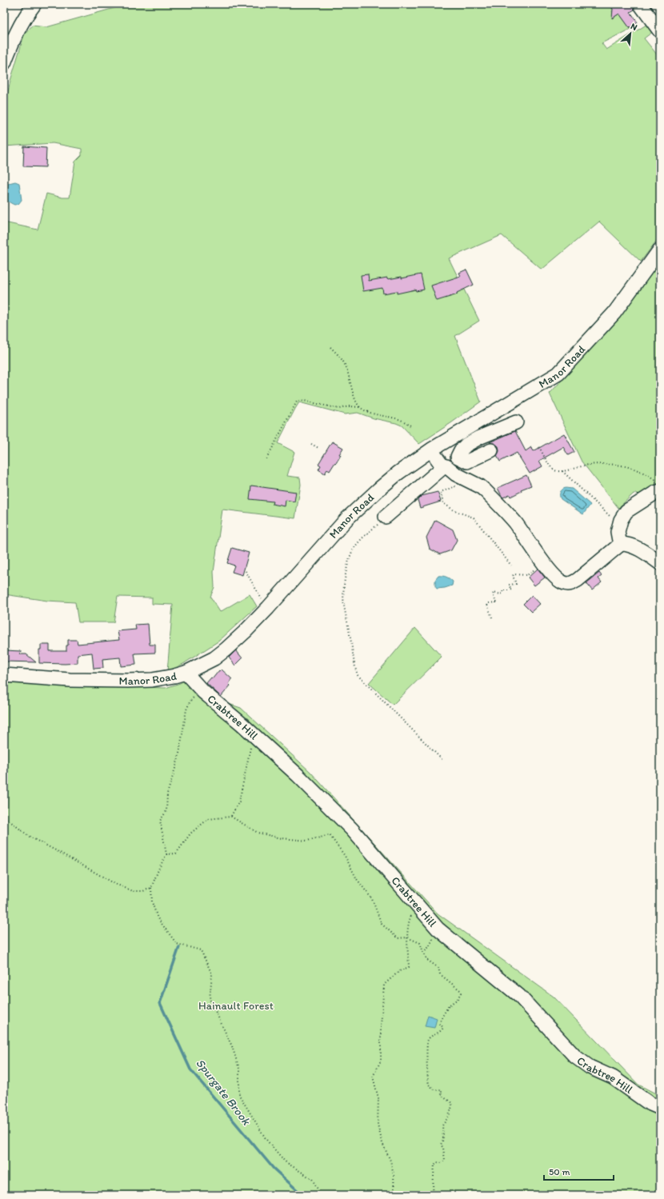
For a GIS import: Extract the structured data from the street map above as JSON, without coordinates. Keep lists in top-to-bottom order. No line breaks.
{"streets":{"street":["Manor Road","Crabtree Hill"]},"crossings":[["Manor Road","Crabtree Hill"]],"water":["Spurgate Brook"],"parks":["Hainault Forest"],"scale_bar":"50 m","north":"top right"}
